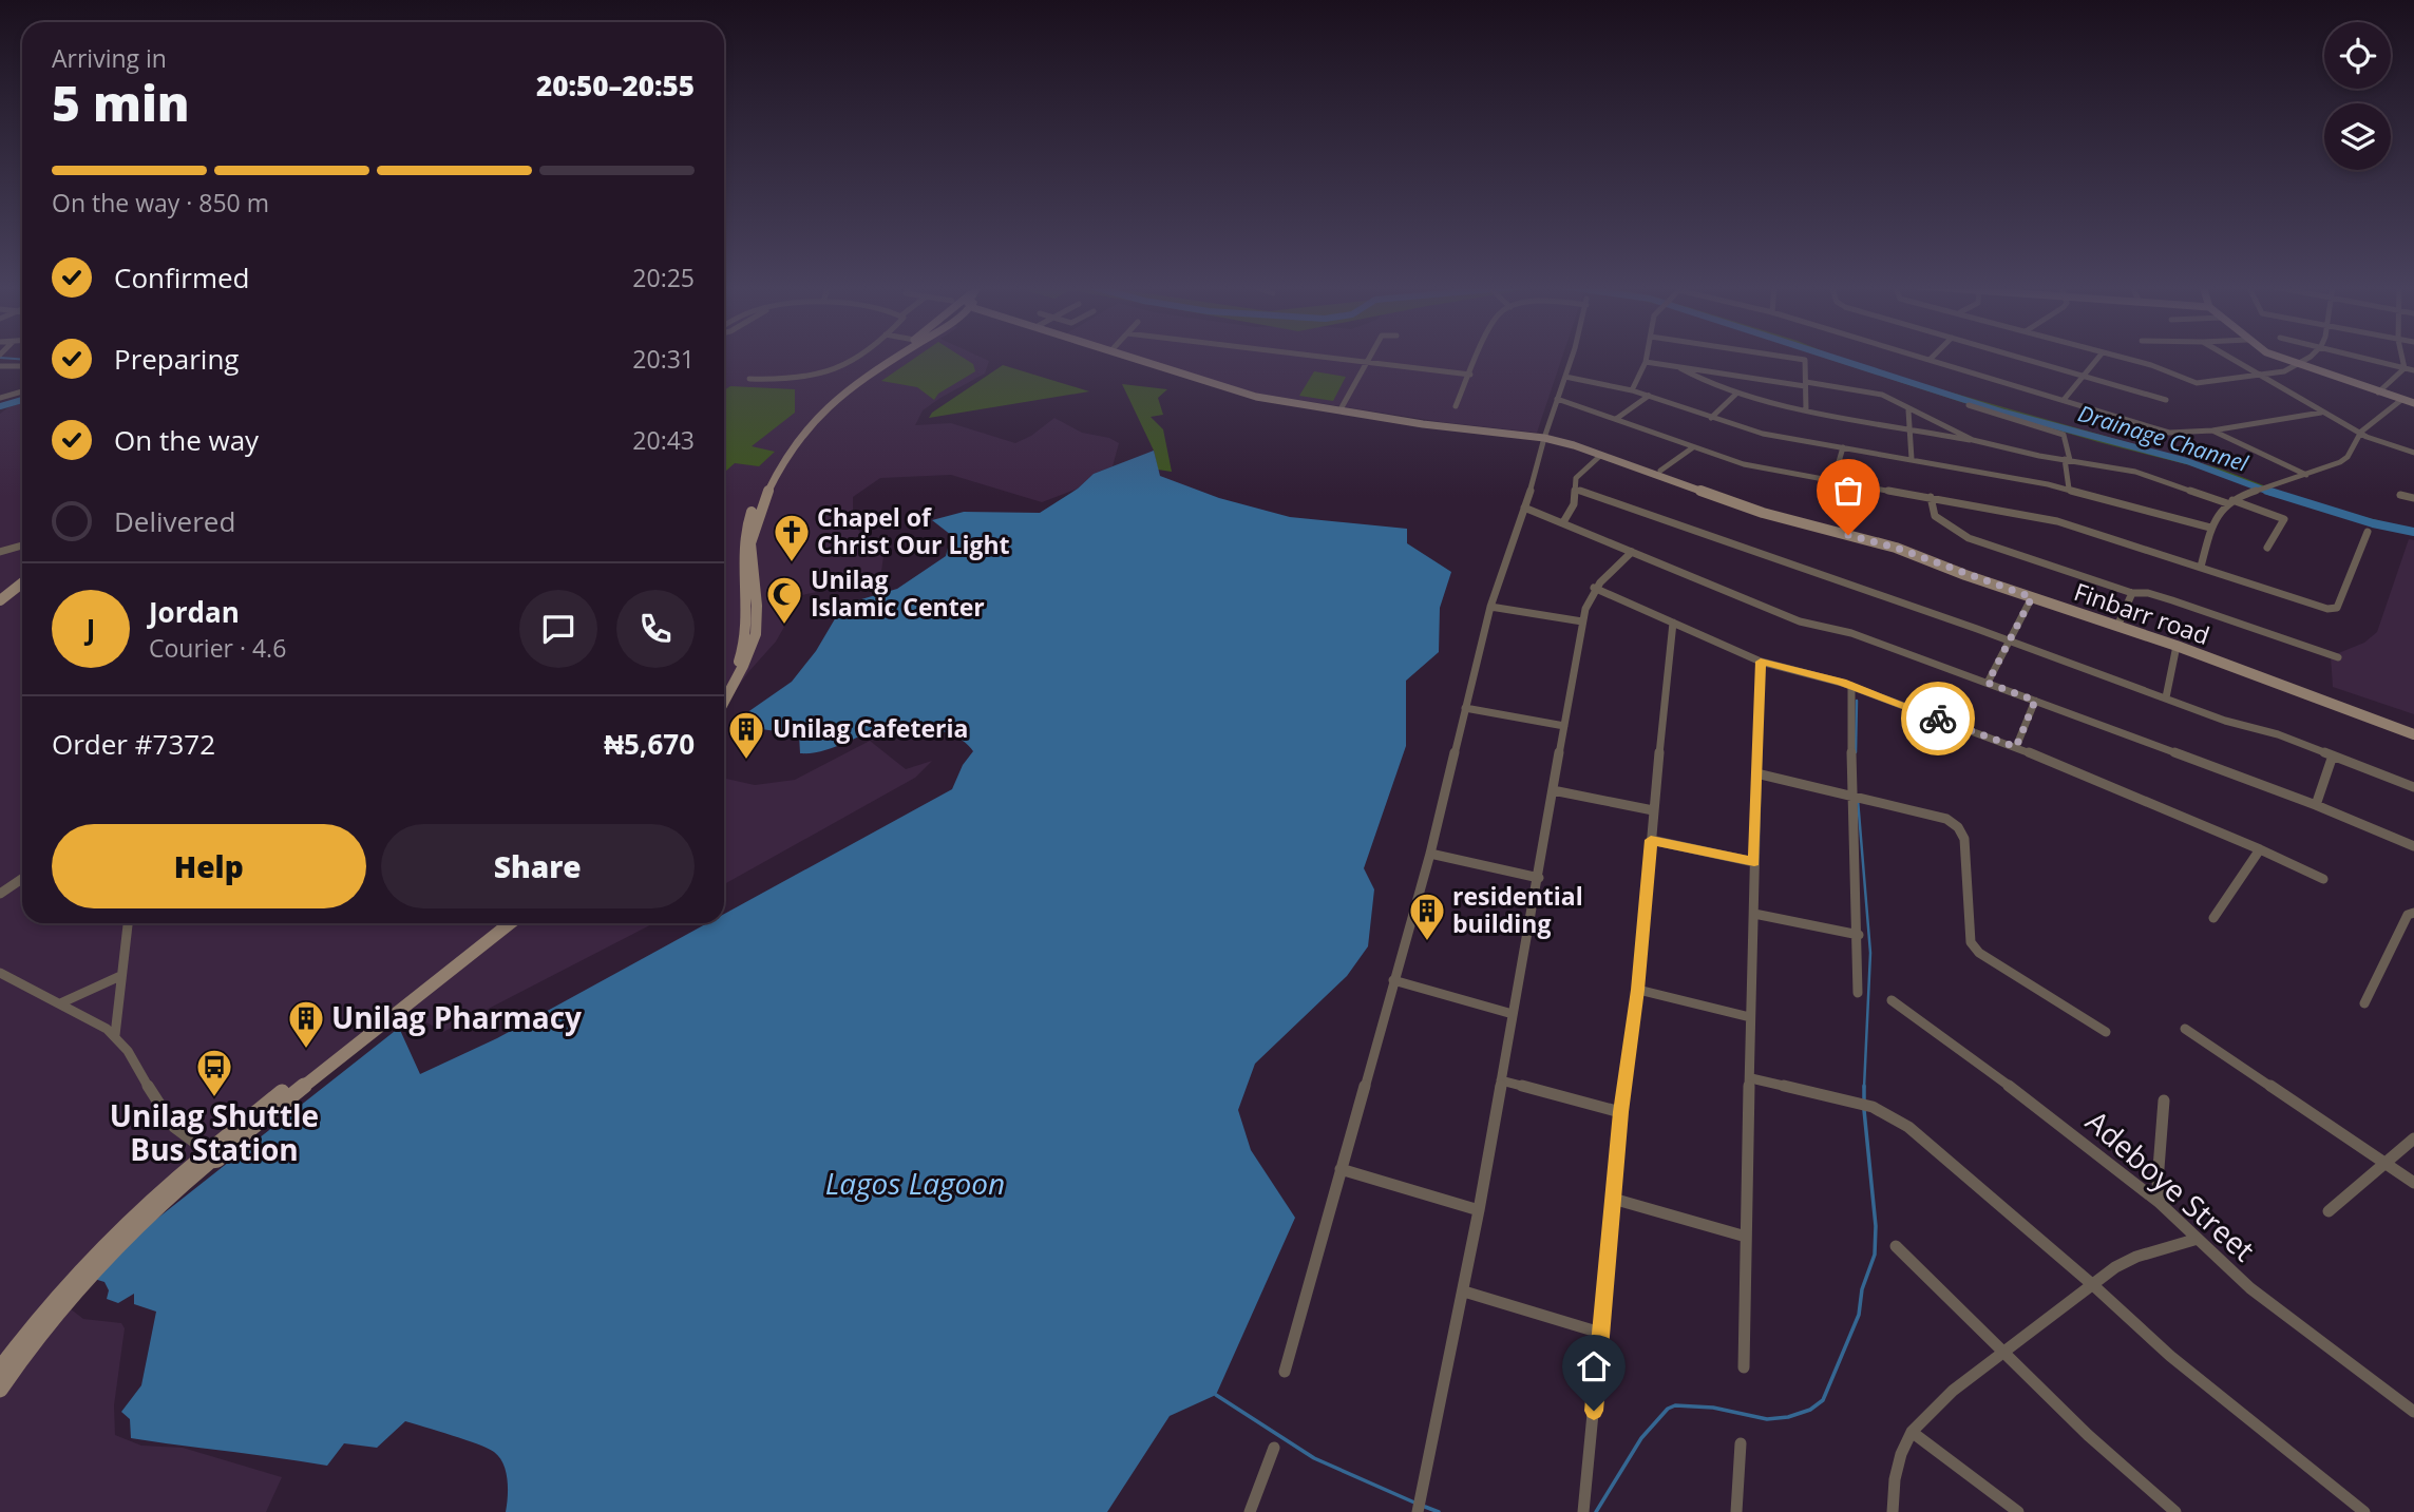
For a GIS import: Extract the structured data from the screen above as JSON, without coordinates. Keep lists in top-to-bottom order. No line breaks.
{"streets":{"main road":["Finbarr road"],"street":["Adeboye Street"]},"water":["Drainage Channel","Lagos Lagoon"],"places":{"church":["Chapel of Christ Our Light"],"mosque":["Unilag Islamic Center"],"building":["Unilag Cafeteria","residential building","Unilag Pharmacy"],"bus stop":["Unilag Shuttle Bus Station"]},"page":{"heading":["5 min","Arriving in","20:50–20:55"],"panel":["Jordan","Courier · 4.6","Order #7372","₦5,670"],"bar":"On the way · 850 m","list":[["Confirmed","20:25"],["Preparing","20:31"],["On the way","20:43"],"Delivered"],"round":"J","buttons":["Help","Share"]}}
